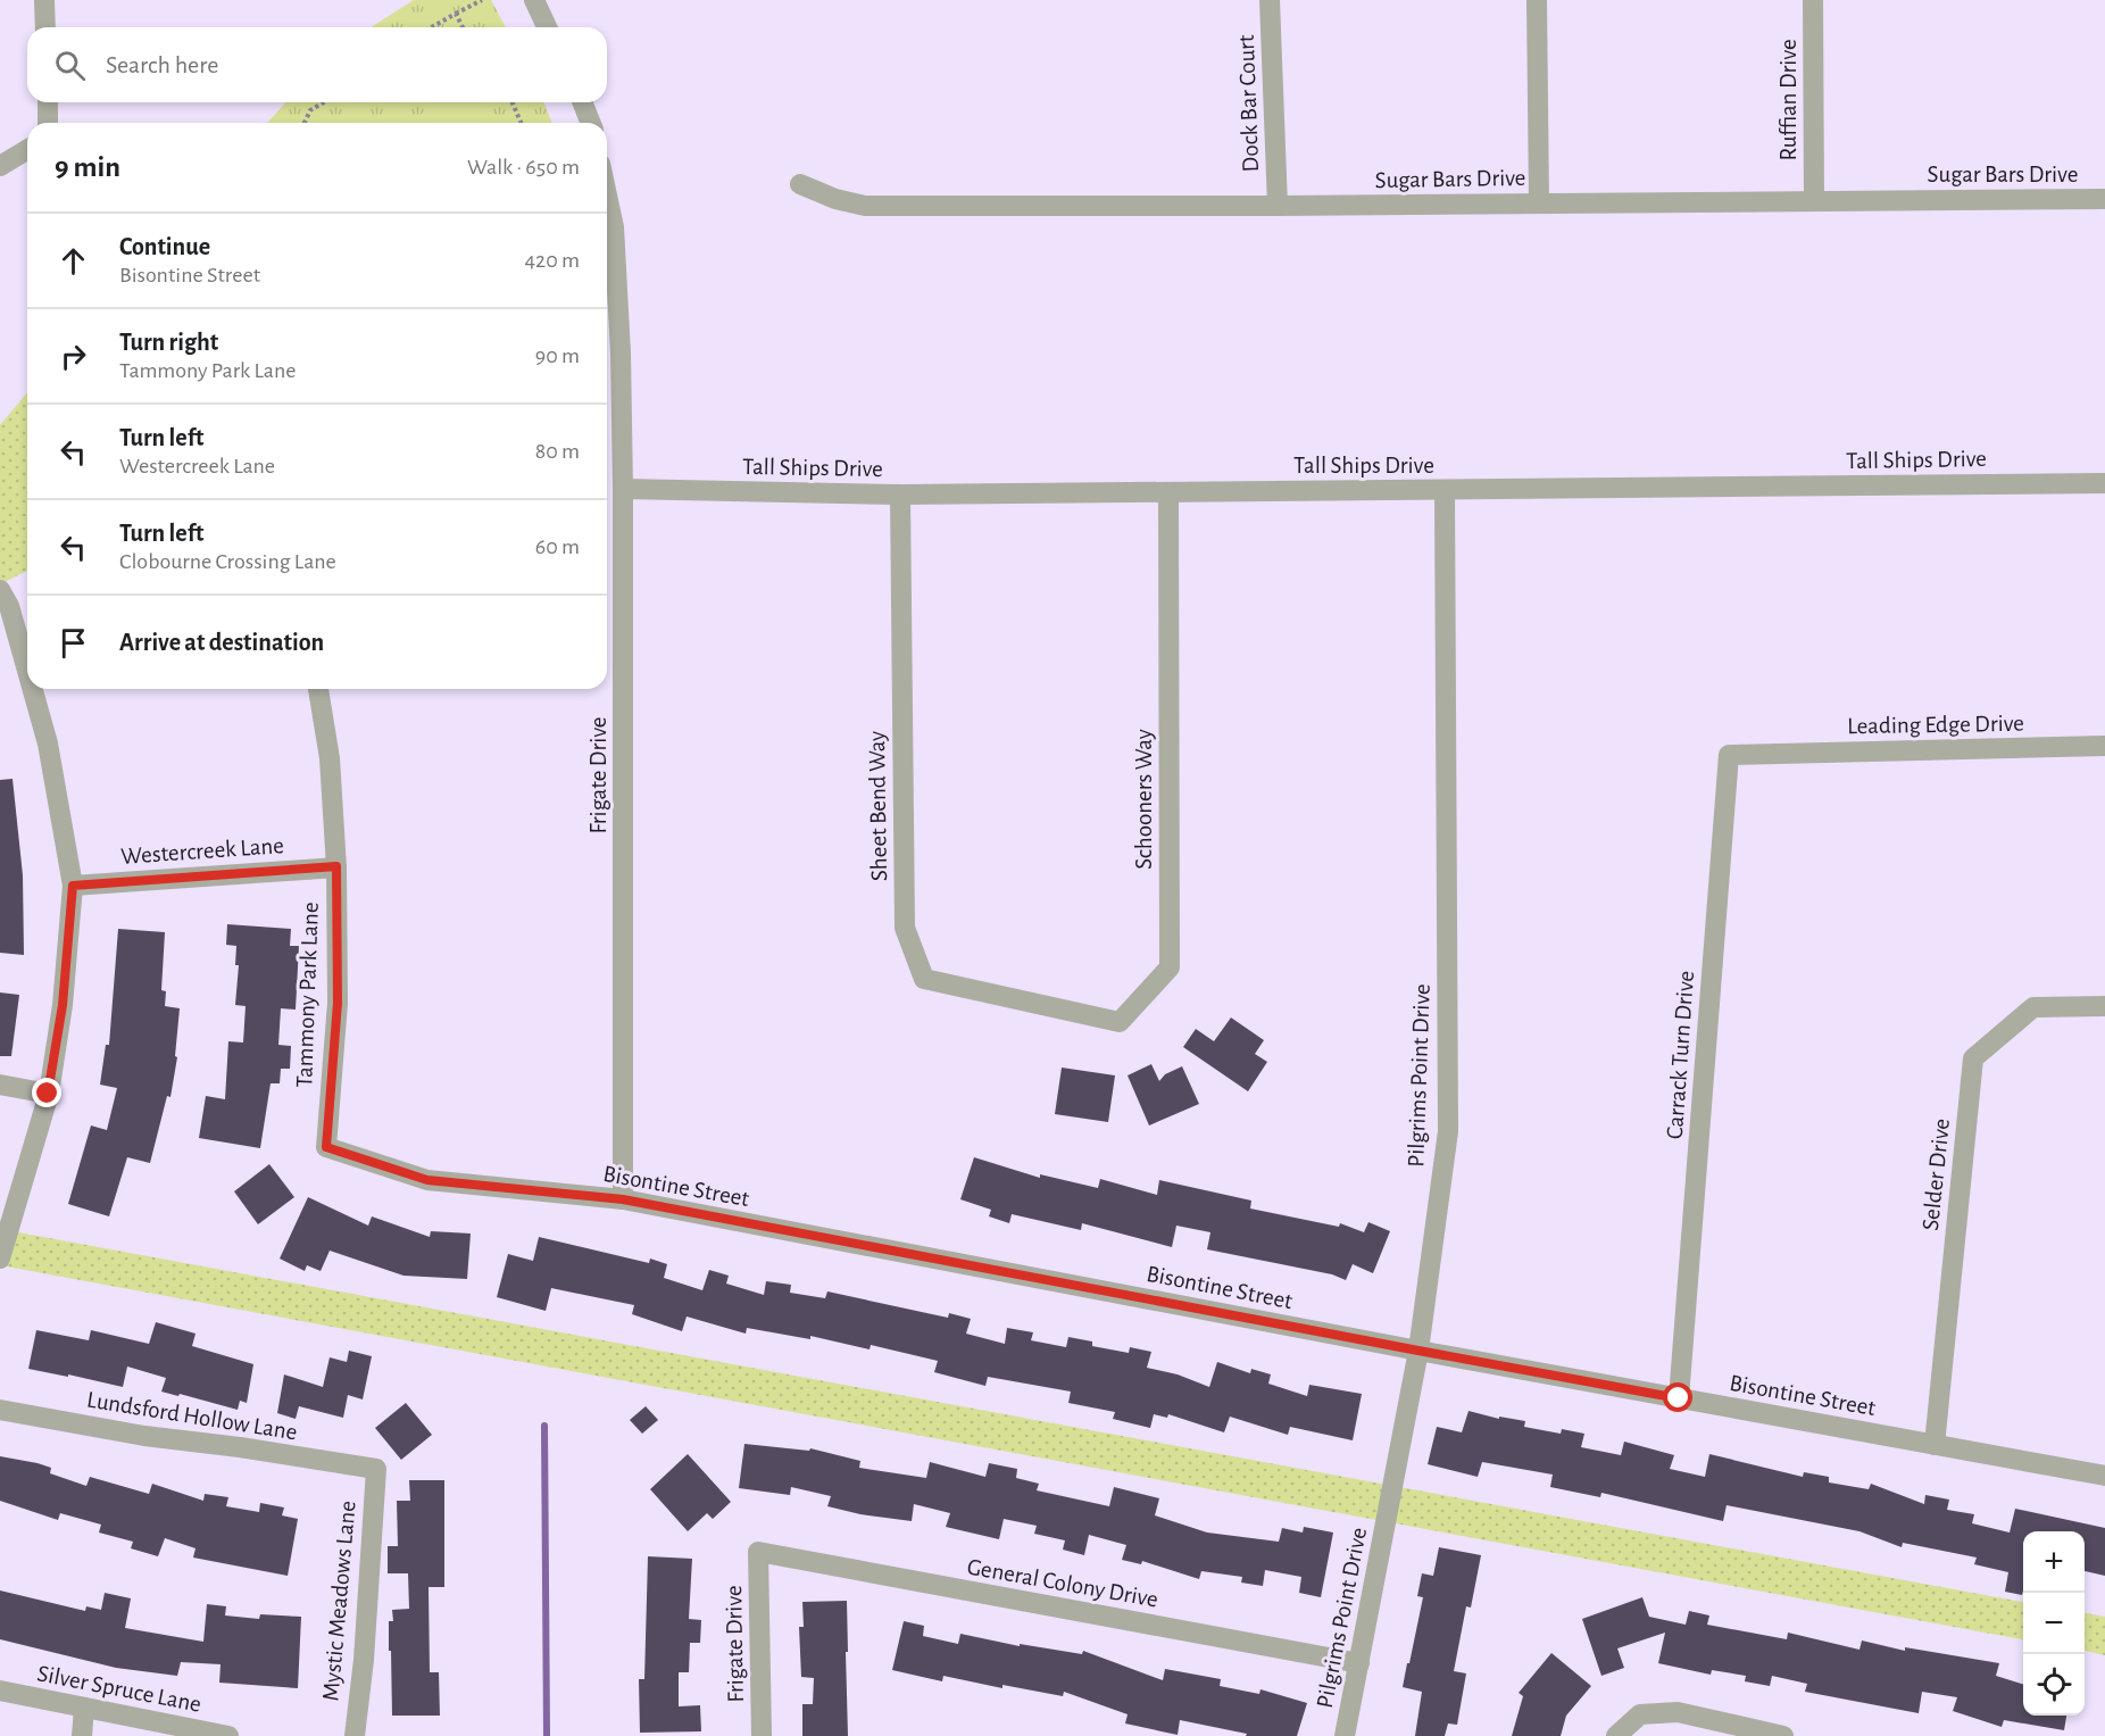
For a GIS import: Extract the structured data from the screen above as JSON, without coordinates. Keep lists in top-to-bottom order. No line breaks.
{"streets":{"street":["Ruffian Drive","Dock Bar Court","Sugar Bars Drive","Tall Ships Drive","Leading Edge Drive","Frigate Drive","Schooners Way","Sheet Bend Way","Westercreek Lane","Tammony Park Lane","Carrack Turn Drive","Pilgrims Point Drive","Selder Drive","Bisontine Street","Lundsford Hollow Lane","General Colony Drive","Mystic Meadows Lane","Silver Spruce Lane"]},"crossings":[["Ruffian Drive","Sugar Bars Drive"],["Dock Bar Court","Sugar Bars Drive"],["Tall Ships Drive","Frigate Drive"],["Tall Ships Drive","Schooners Way"],["Tall Ships Drive","Sheet Bend Way"],["Tall Ships Drive","Pilgrims Point Drive"],["Leading Edge Drive","Carrack Turn Drive"],["Frigate Drive","Bisontine Street"],["Frigate Drive","General Colony Drive"],["Schooners Way","Sheet Bend Way"],["Westercreek Lane","Tammony Park Lane"],["Tammony Park Lane","Bisontine Street"],["Carrack Turn Drive","Bisontine Street"],["Pilgrims Point Drive","Bisontine Street"],["Pilgrims Point Drive","General Colony Drive"],["Selder Drive","Bisontine Street"],["Lundsford Hollow Lane","Mystic Meadows Lane"]],"page":{"search":"Search here","heading":["9 min","Walk · 650 m"],"list":[["Continue","Bisontine Street","420 m"],["Turn right","Tammony Park Lane","90 m"],["Turn left","Westercreek Lane","80 m"],["Turn left","Clobourne Crossing Lane","60 m"],"Arrive at destination"],"map_buttons":["+","−"]}}
